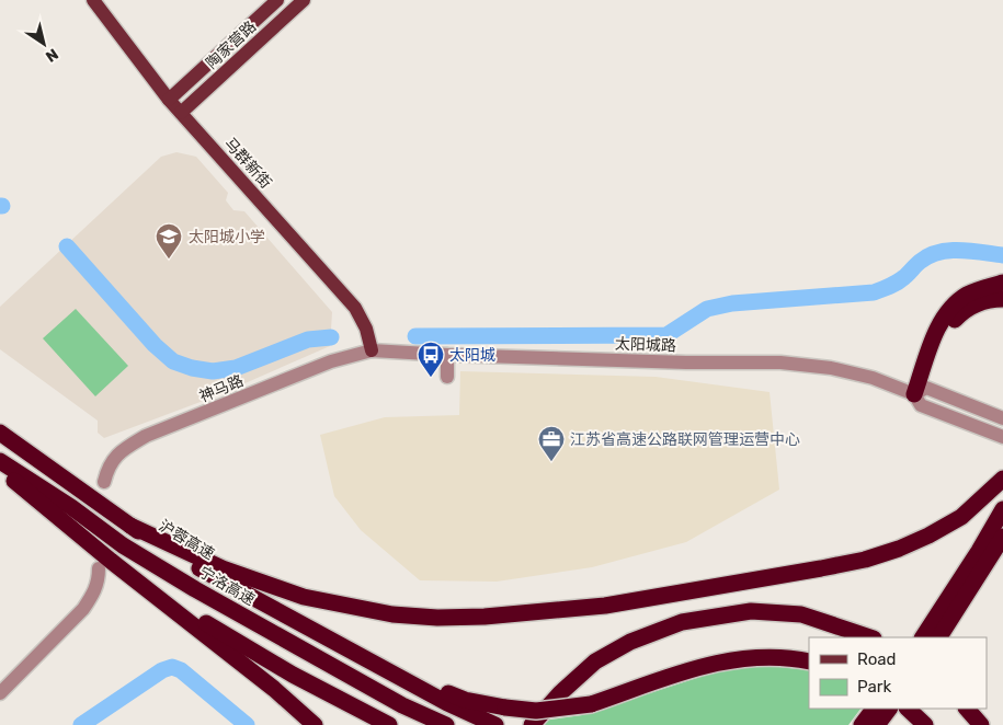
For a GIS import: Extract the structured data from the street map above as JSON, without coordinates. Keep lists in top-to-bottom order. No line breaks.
{"streets":{"highway":["沪蓉高速","宁洛高速"],"main road":["陶家营路","马群新街"],"street":["太阳城路","神马路"]},"crossings":[["陶家营路","马群新街"],["马群新街","太阳城路"],["马群新街","神马路"],["太阳城路","神马路"]],"places":{"school or university":["太阳城小学"],"bus stop":["太阳城"],"office":["江苏省高速公路联网管理运营中心"]},"legend":["Road","Park"],"north":"bottom right"}
